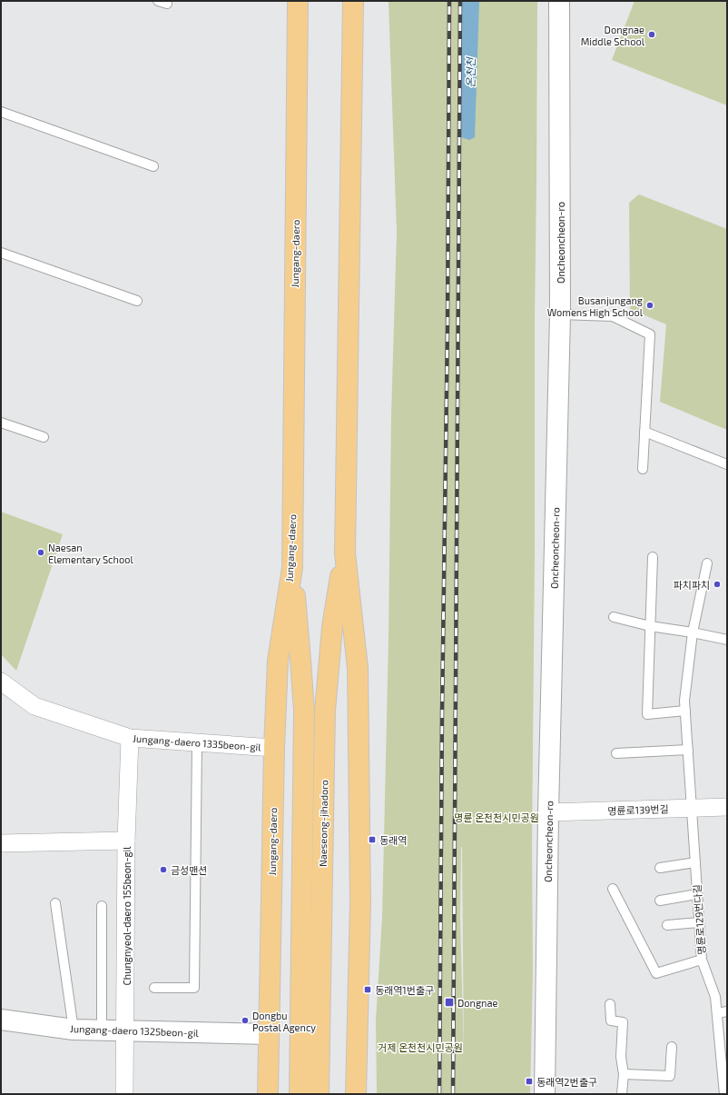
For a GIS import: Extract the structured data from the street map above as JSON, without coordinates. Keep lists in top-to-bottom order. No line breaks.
{"streets":{"main road":["Jungang-daero","Naeseong-jihadoro"],"street":["Oncheoncheon-ro","Jungang-daero 1335beon-gil","명륜로139번길","Chungnyeol-daero 155beon-gil","Jungang-daero 1325beon-gil"],"lane":["명륜로129번다길"]},"crossings":[["Oncheoncheon-ro","명륜로139번길"],["Jungang-daero","Jungang-daero 1335beon-gil"],["Jungang-daero","Naeseong-jihadoro"],["Jungang-daero","Jungang-daero 1325beon-gil"],["Jungang-daero 1335beon-gil","Chungnyeol-daero 155beon-gil"],["명륜로139번길","명륜로129번다길"],["Chungnyeol-daero 155beon-gil","Jungang-daero 1325beon-gil"]],"water":["온천천"],"parks":["명륜 온천천시민공원","거제 온천천시민공원"],"places":{"other":["Dongnae Middle School","Busanjungang Womens High School","Naesan Elementary School","파치파치","금성맨션","Dongbu Postal Agency"],"transit":["동래역","동래역1번출구","Dongnae","동래역2번출구"]}}
